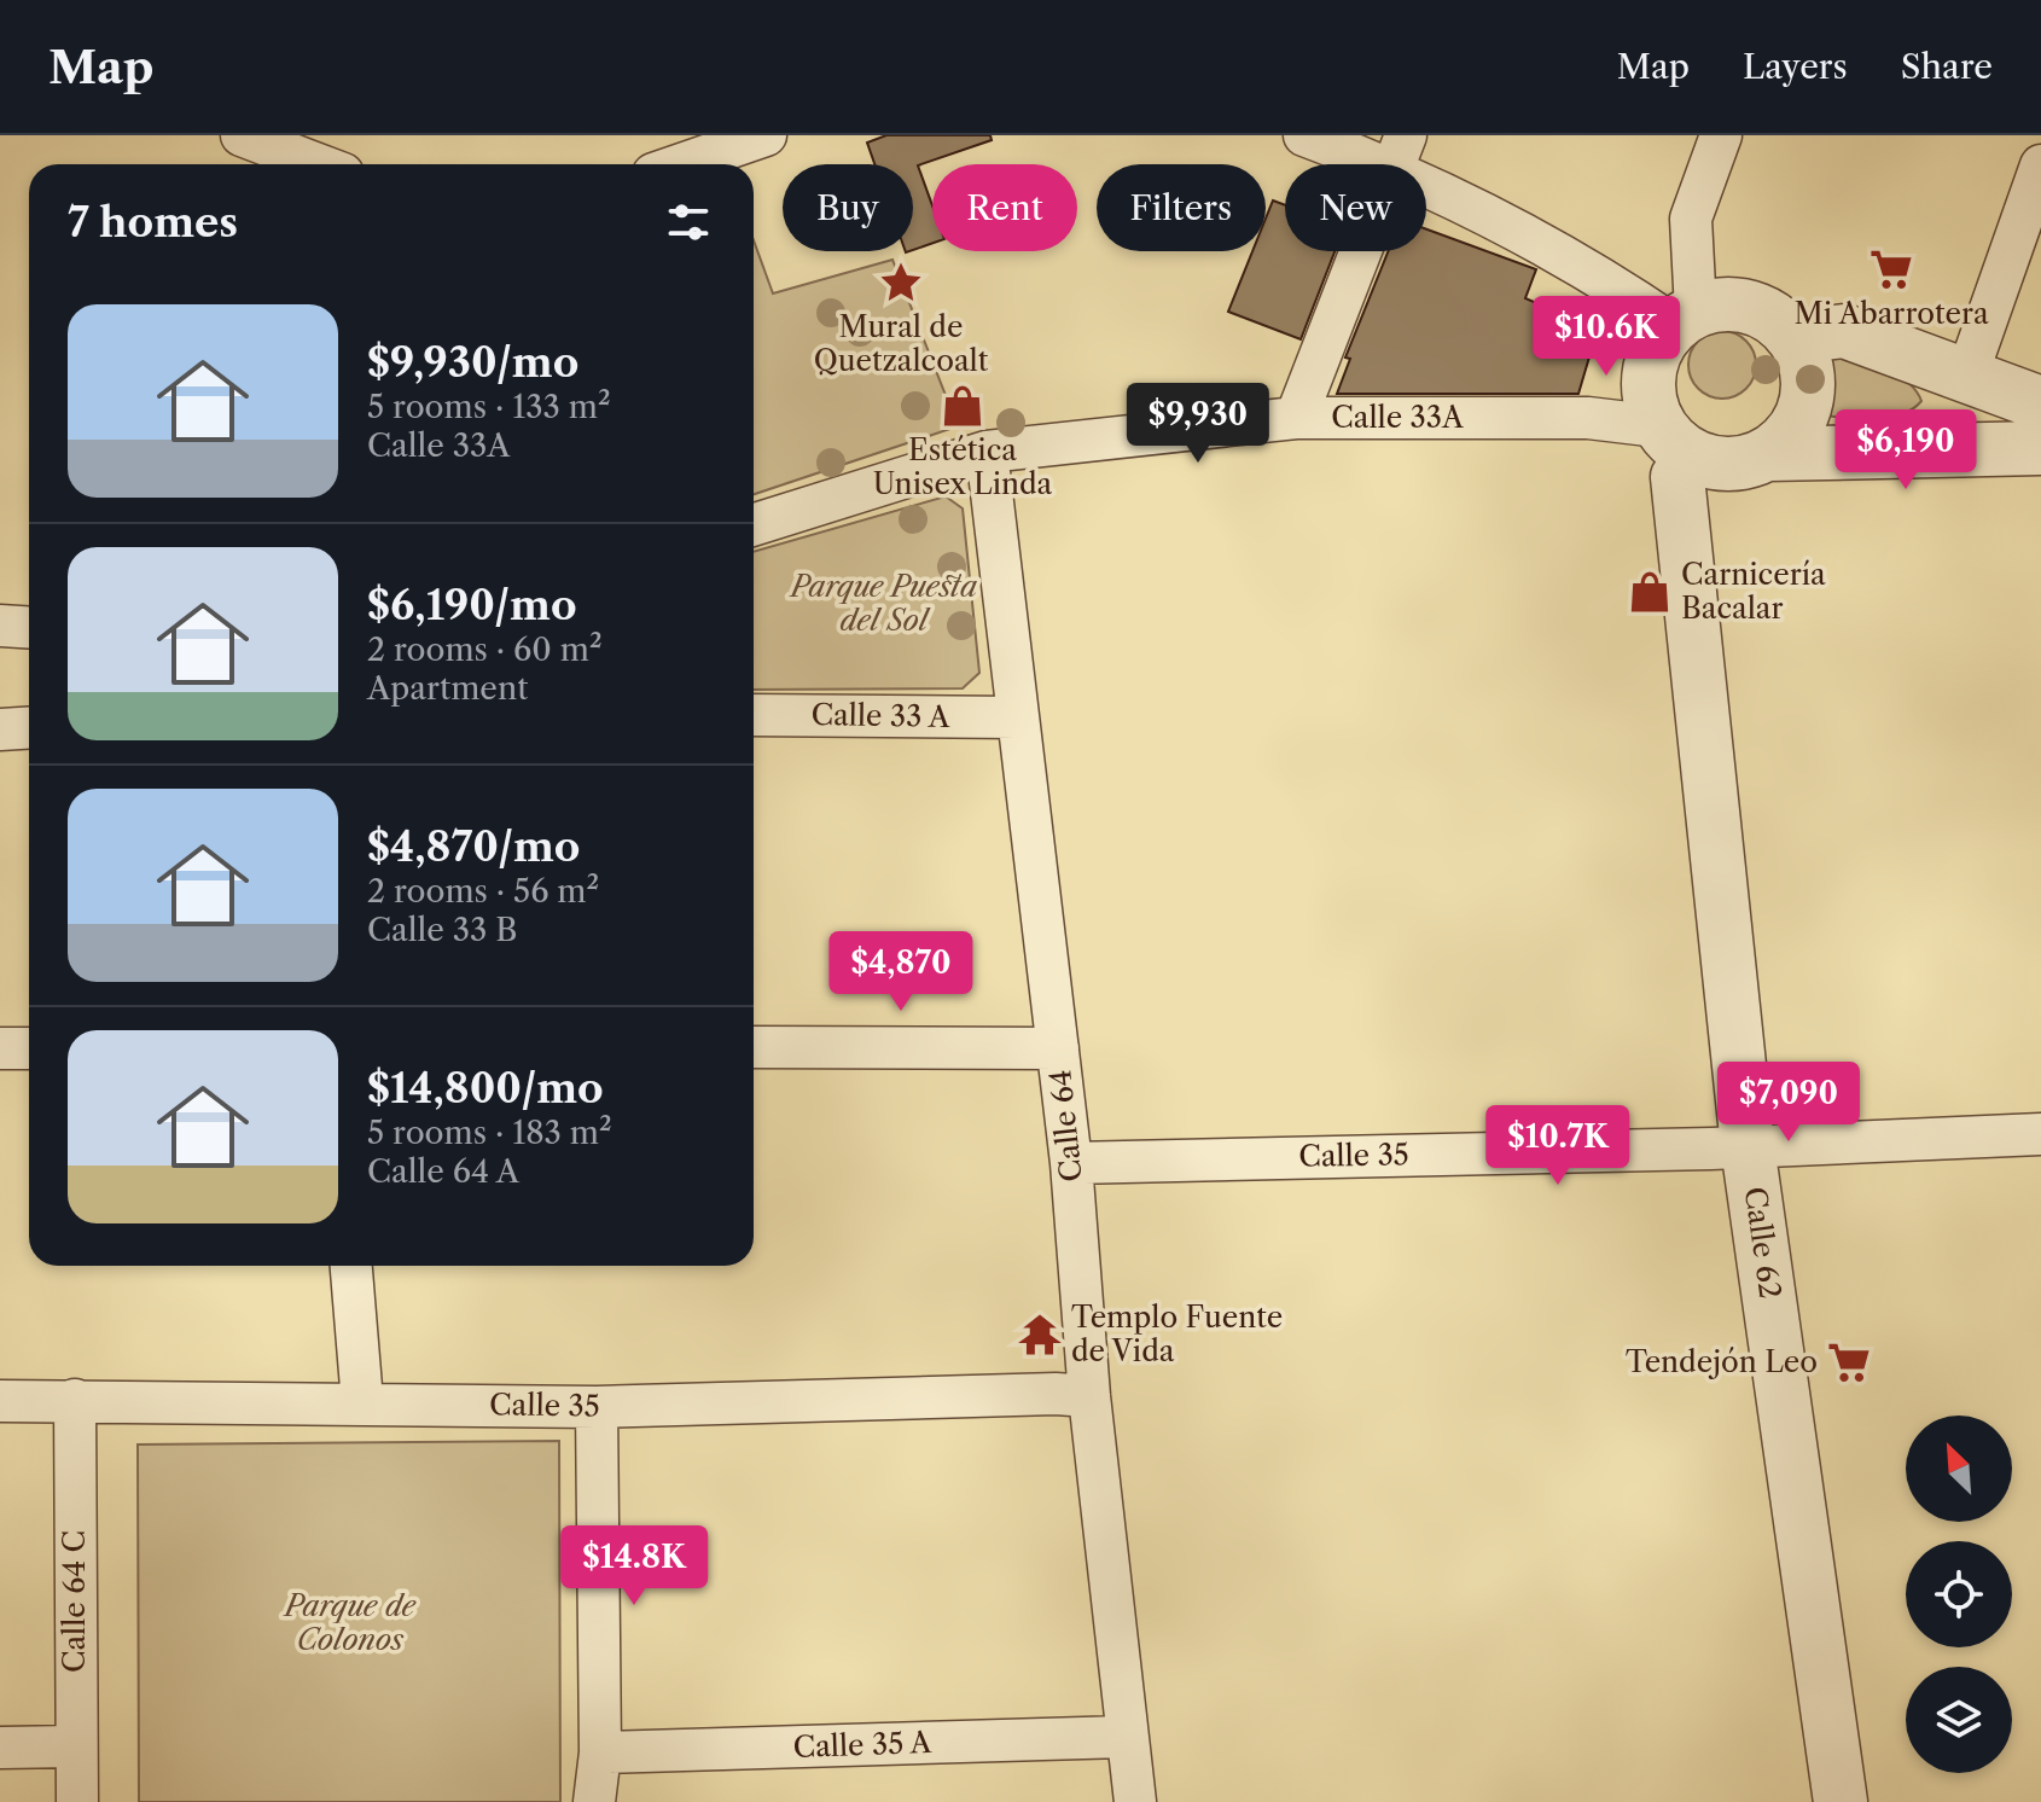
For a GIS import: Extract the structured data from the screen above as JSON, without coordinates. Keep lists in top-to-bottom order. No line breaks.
{"streets":{"street":["Calle 33A","Calle 33 A","Calle 64","Calle 35","Calle 62","Calle 64 C","Calle 35 A"]},"crossings":[["Calle 33A","Calle 64"],["Calle 33A","Calle 62"],["Calle 33 A","Calle 64"],["Calle 64","Calle 35"],["Calle 64","Calle 35 A"],["Calle 35","Calle 62"],["Calle 35","Calle 64 C"]],"parks":["Parque Puesta del Sol","Parque de Colonos"],"places":{"supermarket":["Mi Abarrotera","Tendejón Leo"],"place":["Mural de Quetzalcoalt"],"shop":["Estética Unisex Linda","Carnicería Bacalar"],"temple":["Templo Fuente de Vida"]},"north":"top left","page":{"header":"Map","nav":["Map","Layers","Share"],"chip":["Buy","Rent","Filters","New"],"heading":"7 homes","list":[{"name":"$9,930/mo","note":"5 rooms · 133 m² · Calle 33A"},{"name":"$6,190/mo","note":"2 rooms · 60 m² · Apartment"},{"name":"$4,870/mo","note":"2 rooms · 56 m² · Calle 33 B"},{"name":"$14,800/mo","note":"5 rooms · 183 m² · Calle 64 A"}],"price":["$10.6K","$9,930","$6,190","$4,870","$7,090","$10.7K","$14.8K"]}}
